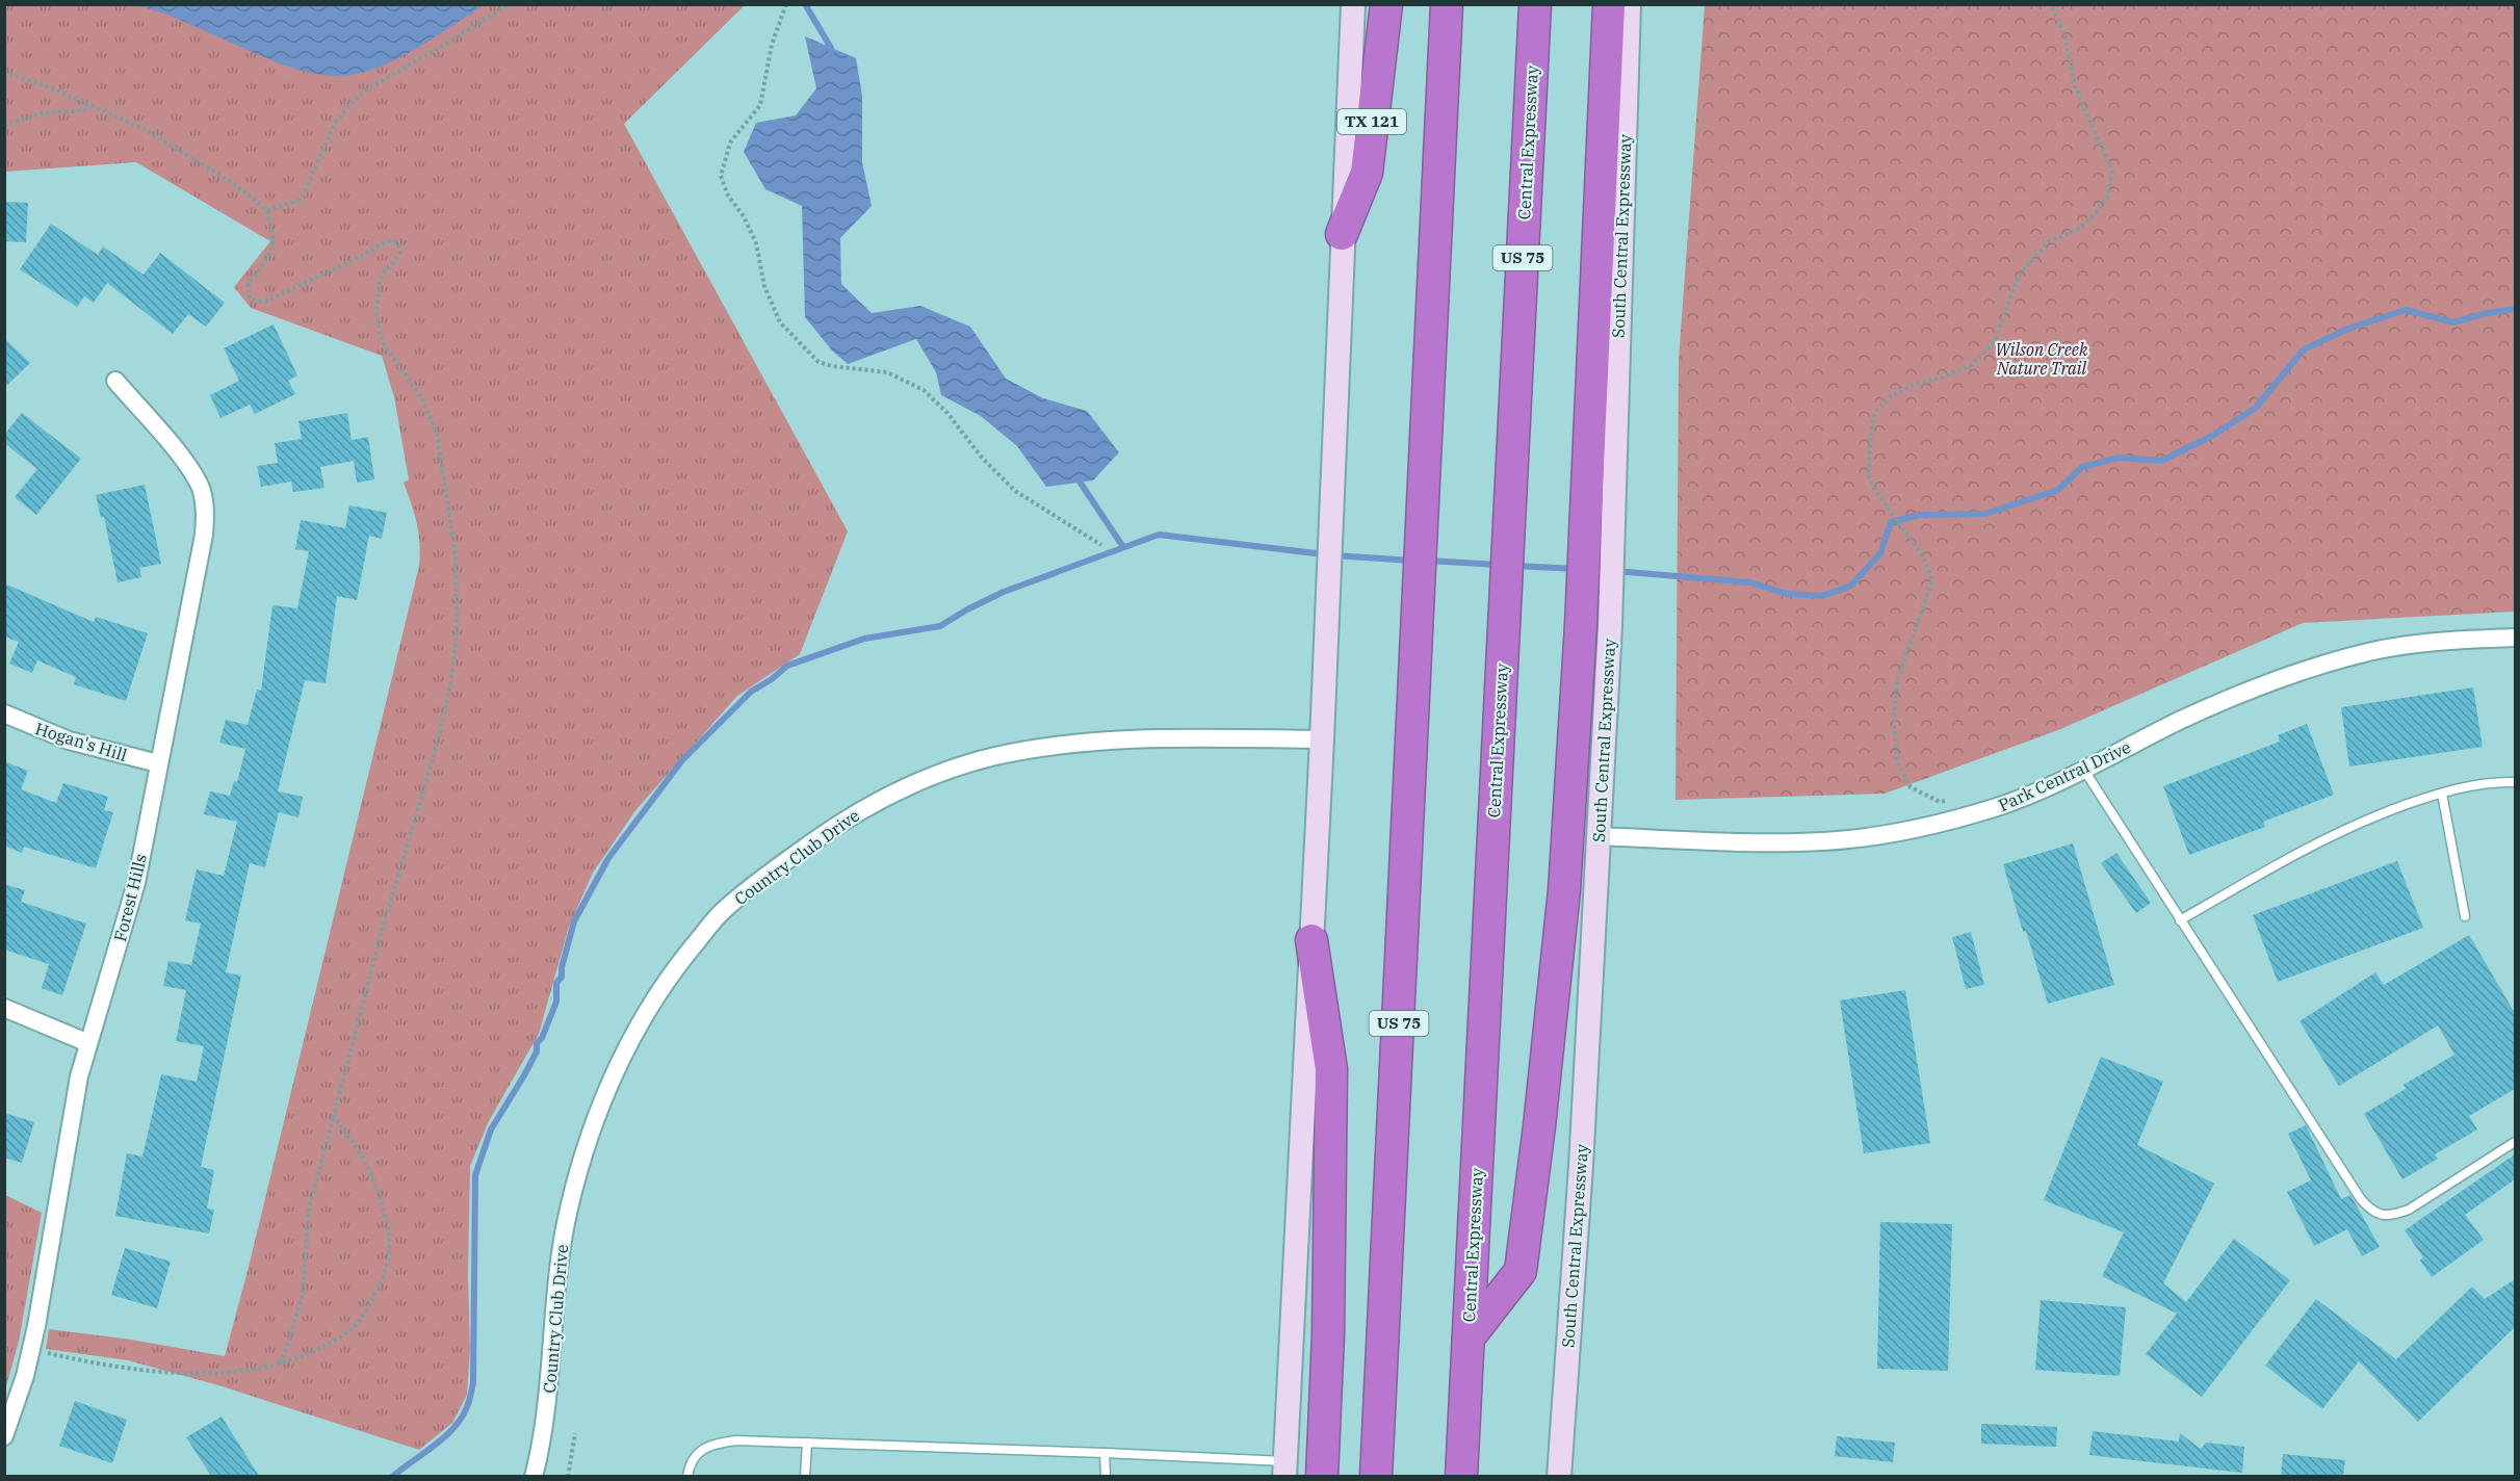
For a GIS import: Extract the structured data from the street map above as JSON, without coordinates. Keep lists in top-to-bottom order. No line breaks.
{"streets":{"highway":["TX 121","Central Expressway","US 75"],"main road":["South Central Expressway"],"street":["Hogan's Hill","Park Central Drive","Country Club Drive","Forest Hills"]},"crossings":[["South Central Expressway","Park Central Drive"],["Hogan's Hill","Forest Hills"]],"parks":["Wilson Creek Nature Trail"]}
